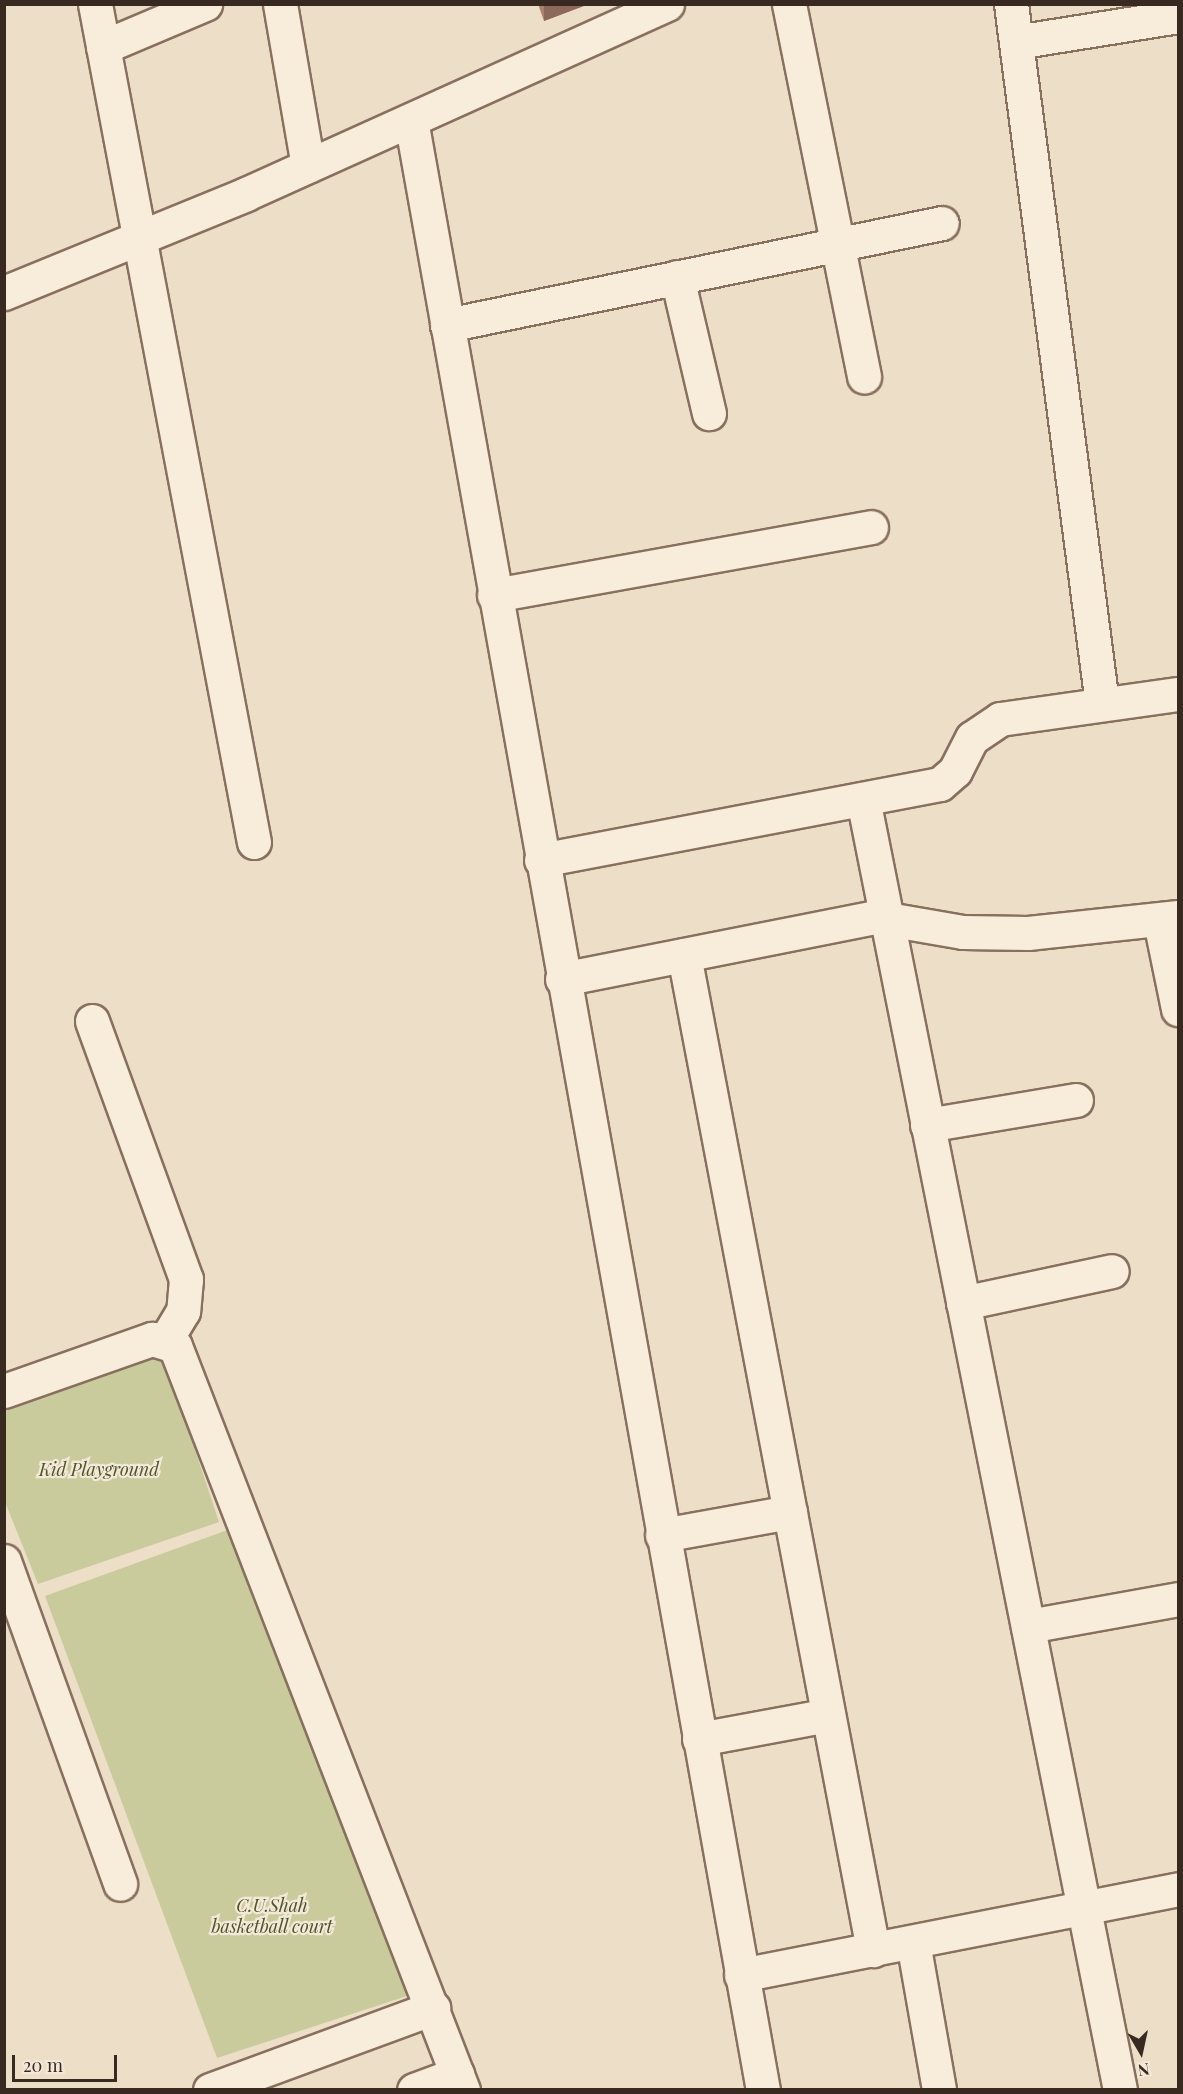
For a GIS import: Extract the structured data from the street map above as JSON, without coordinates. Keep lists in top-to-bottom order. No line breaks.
{"parks":["Kid Playground","C.U.Shah basketball court"],"scale_bar":"20 m","north":"bottom"}
